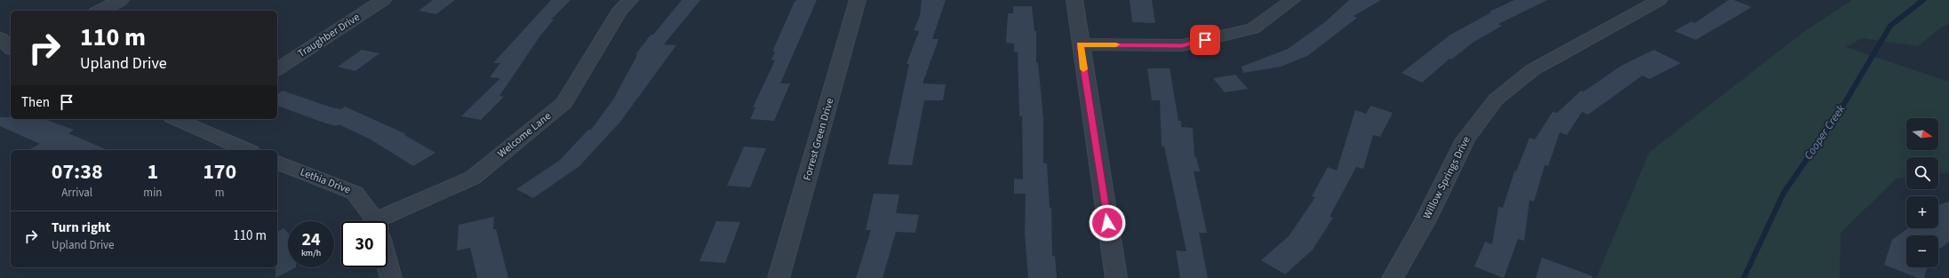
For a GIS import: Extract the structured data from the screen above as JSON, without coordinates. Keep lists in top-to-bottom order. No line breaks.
{"streets":{"street":["Traughber Drive","Welcome Lane","Forrest Green Drive","Willow Springs Drive","Lethia Drive"]},"water":["Cooper Creek"],"north":"right","page":{"turn":["110 m","Upland Drive"],"then":"Then","map_buttons":["+","−"],"eta":["07:38","Arrival","1","min","170","m"],"list":[{"name":"Turn right","note":"Upland Drive","value":"110 m"}],"speed":"24 km/h","limit":"30"}}
